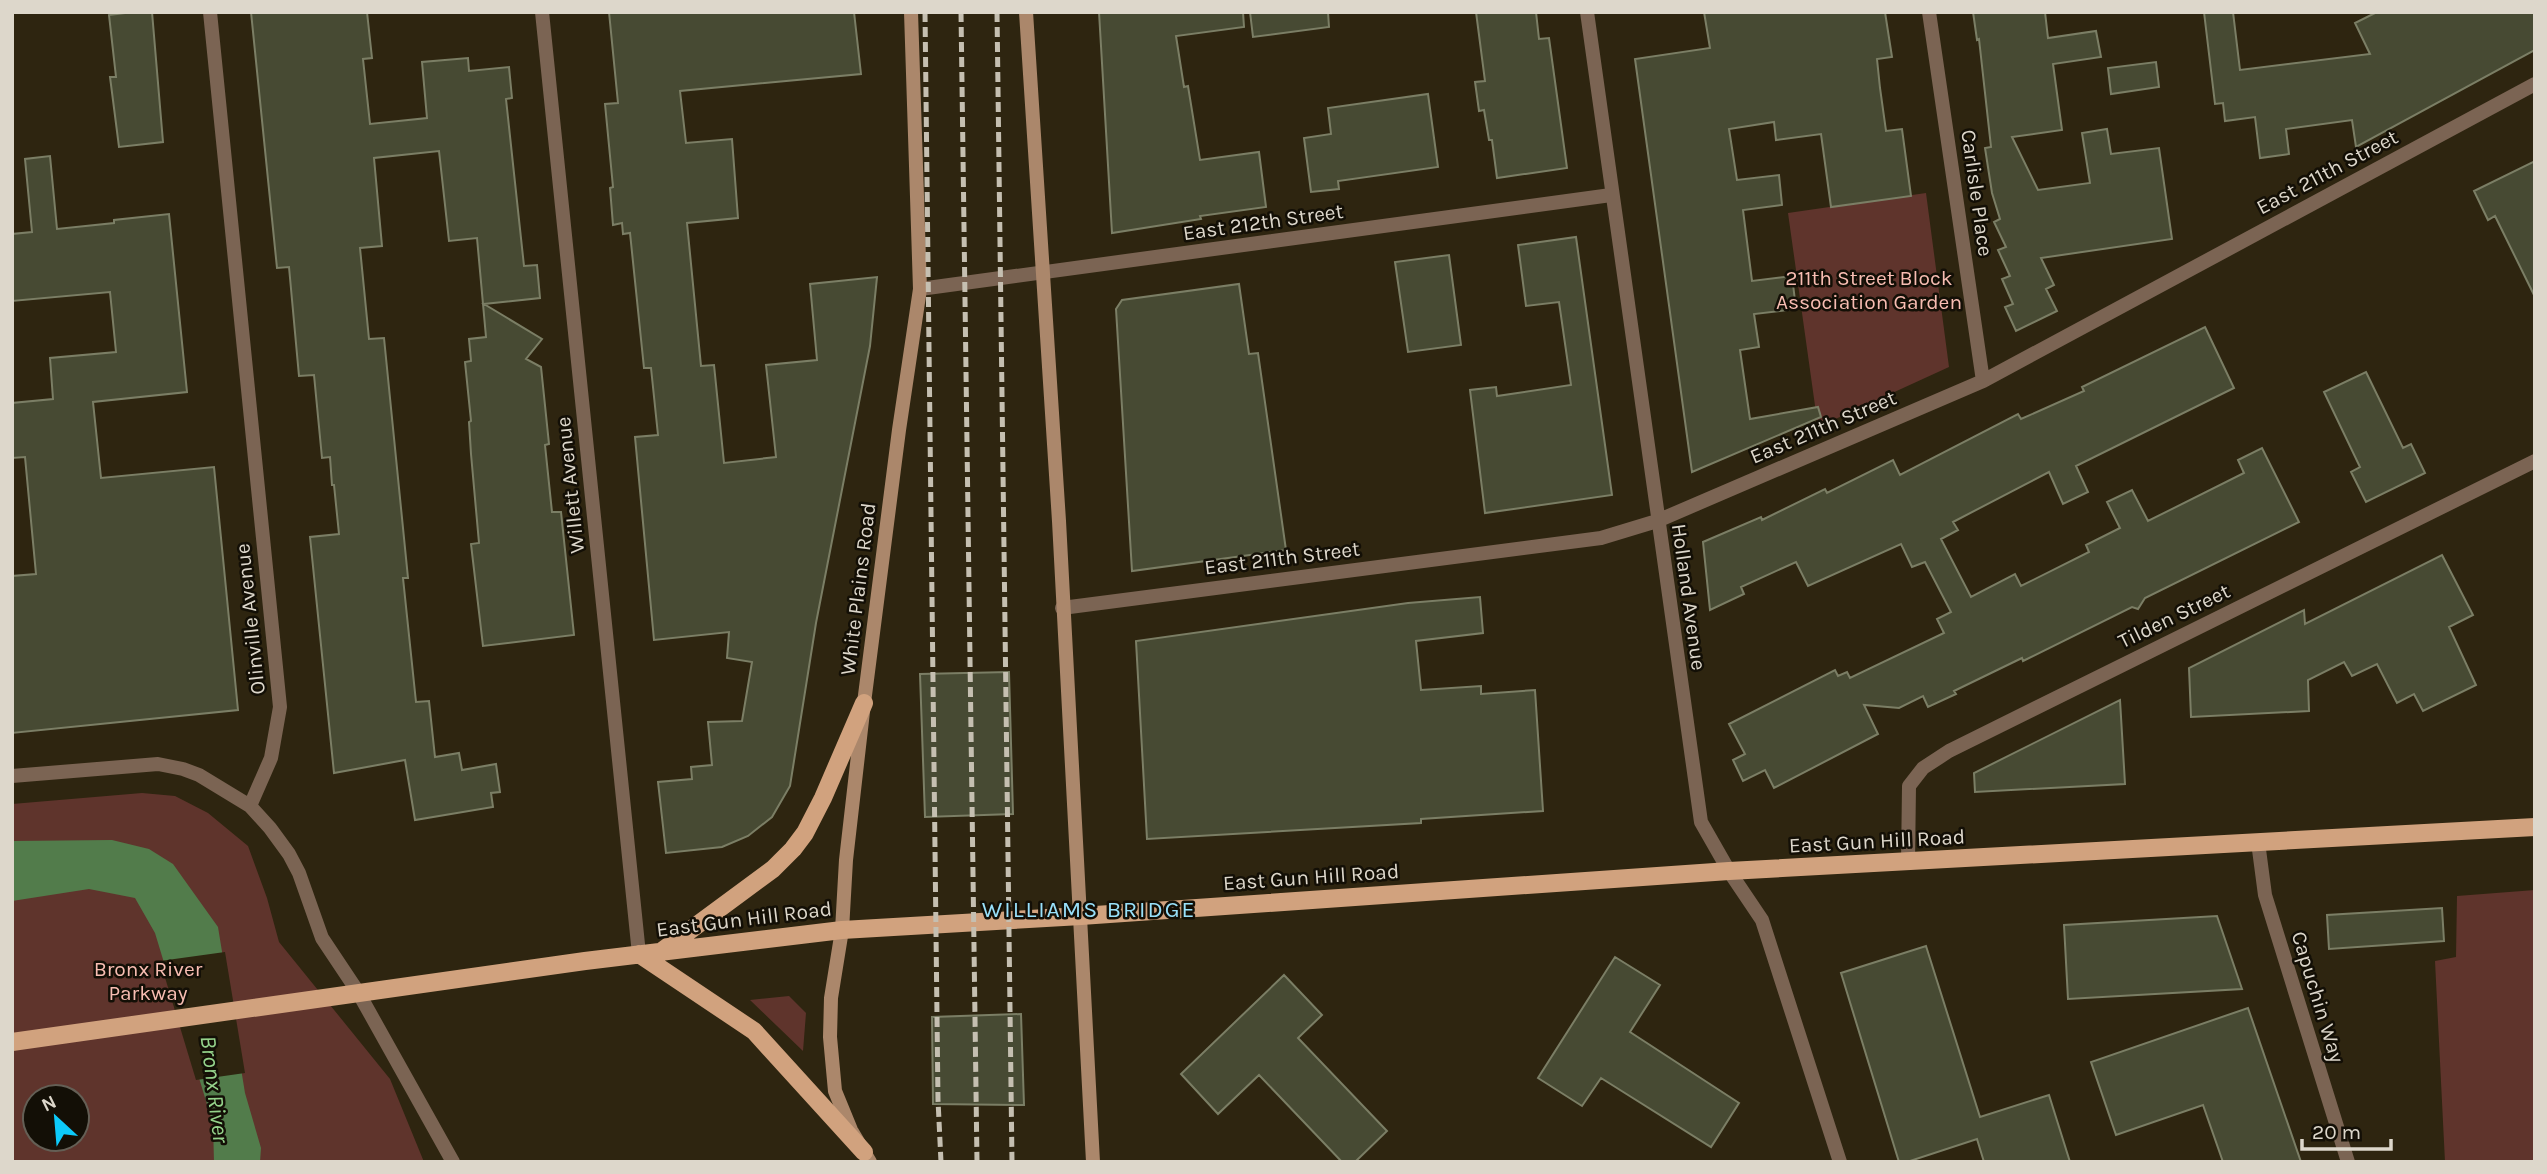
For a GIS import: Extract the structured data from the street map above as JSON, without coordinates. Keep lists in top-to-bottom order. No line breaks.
{"streets":{"main road":["White Plains Road","East Gun Hill Road"],"street":["East 211th Street","Carlisle Place","East 212th Street","Willett Avenue","Holland Avenue","Tilden Street","Olinville Avenue","Capuchin Way"]},"crossings":[["East 211th Street","Carlisle Place"],["East 211th Street","Holland Avenue"],["East 212th Street","White Plains Road"],["East 212th Street","Holland Avenue"],["Willett Avenue","East Gun Hill Road"],["White Plains Road","East Gun Hill Road"],["Holland Avenue","East Gun Hill Road"],["Tilden Street","East Gun Hill Road"],["East Gun Hill Road","Capuchin Way"]],"districts":["WILLIAMS BRIDGE"],"water":["Bronx River"],"parks":["211th Street Block Association Garden","Bronx River Parkway"],"scale_bar":"20 m","north":"top left"}
